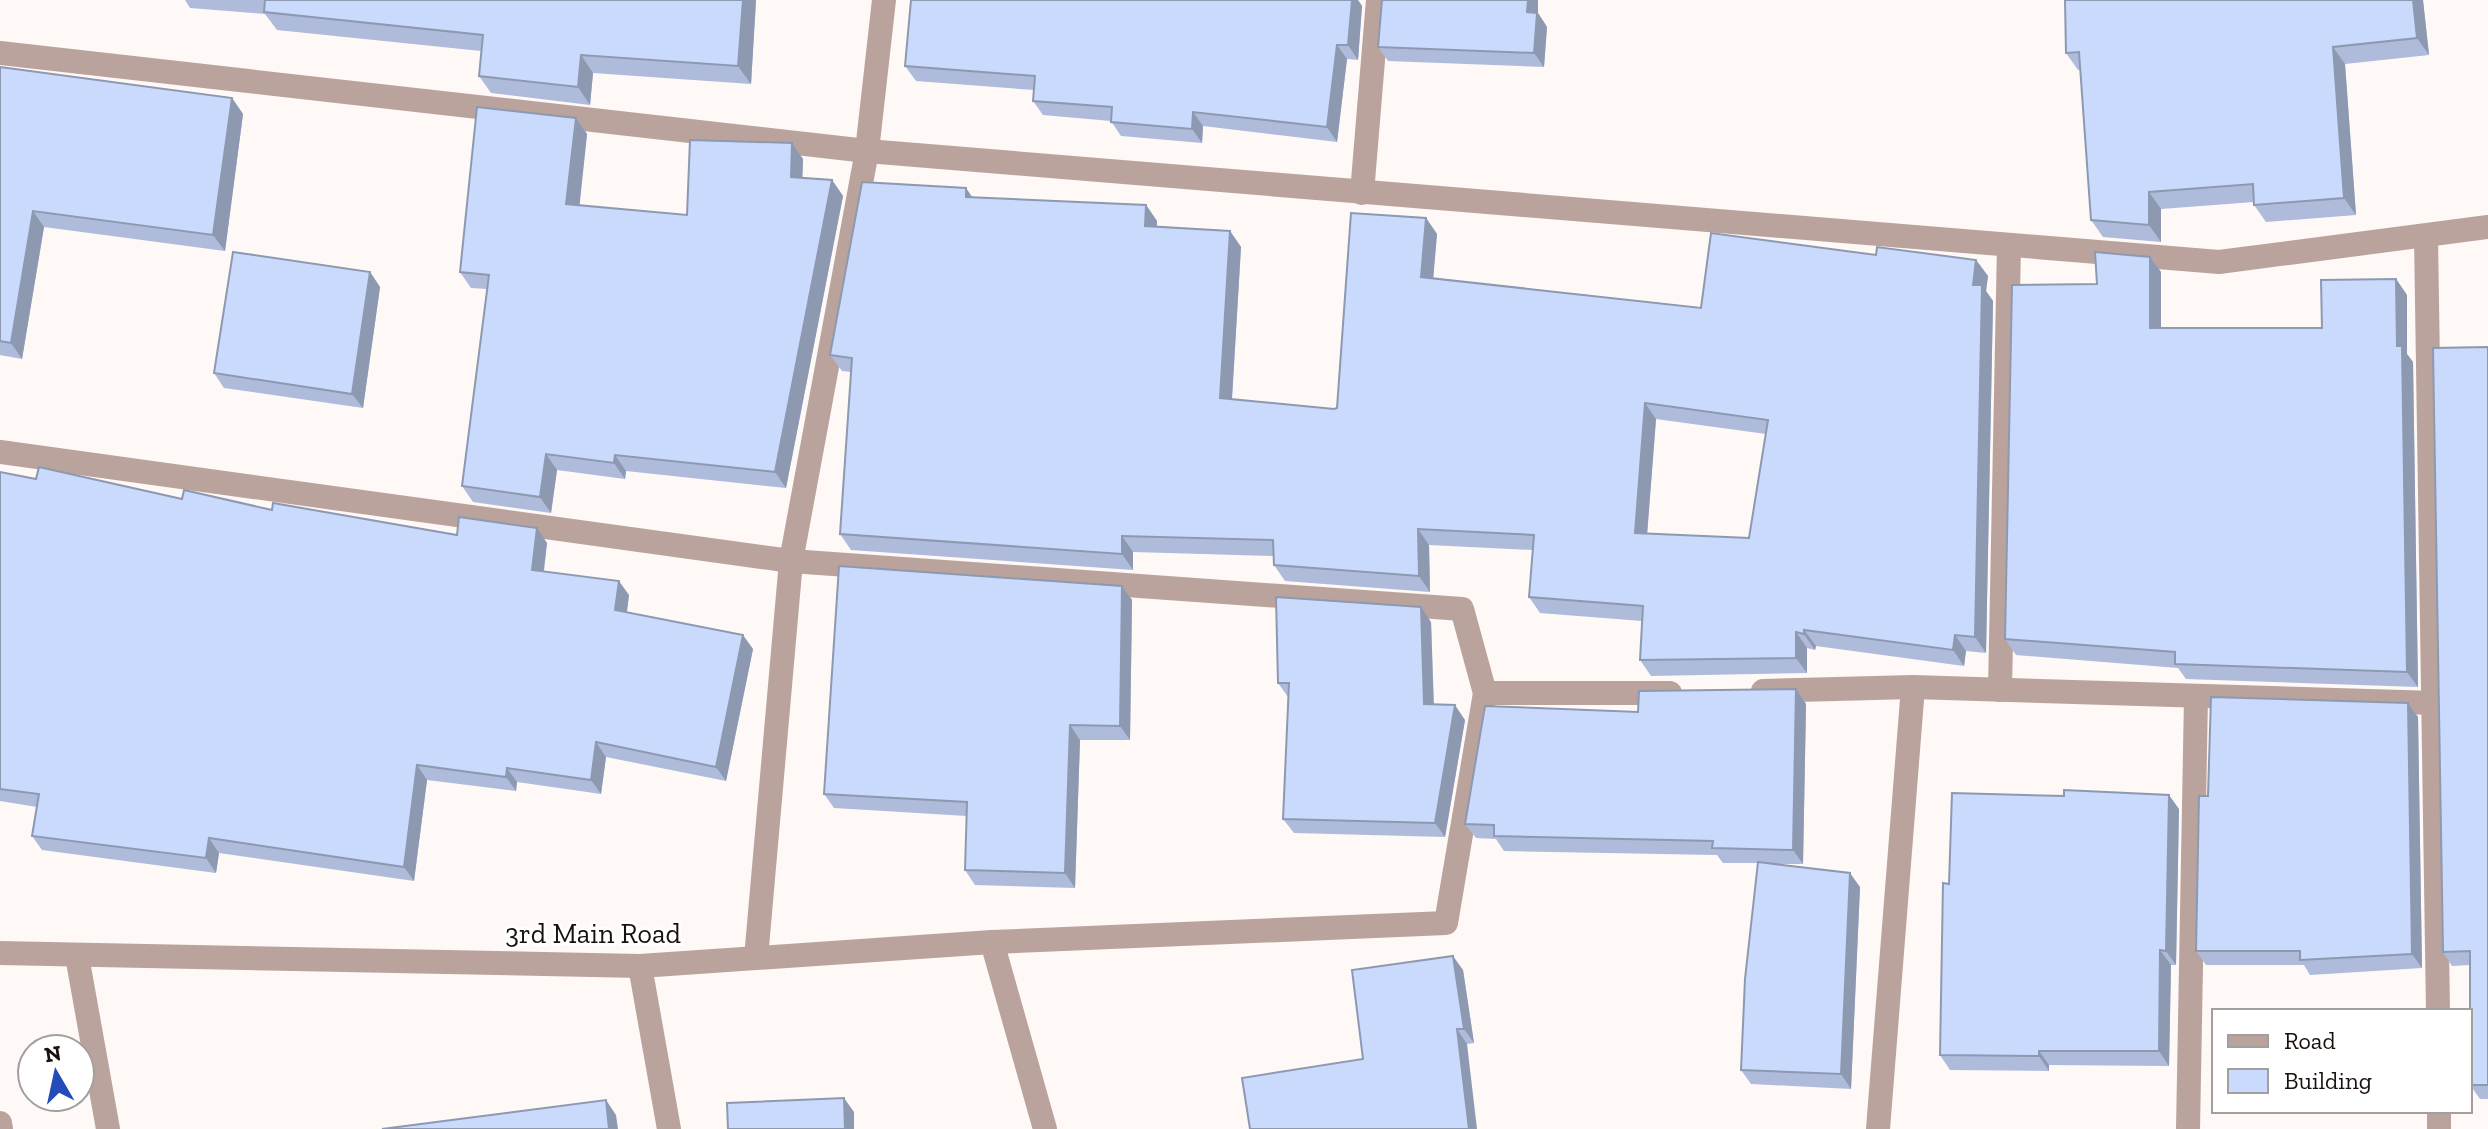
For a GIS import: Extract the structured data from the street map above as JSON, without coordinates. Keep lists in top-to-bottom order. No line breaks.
{"streets":{"street":["3rd Main Road"]},"legend":["Road","Building"],"north":"top"}
